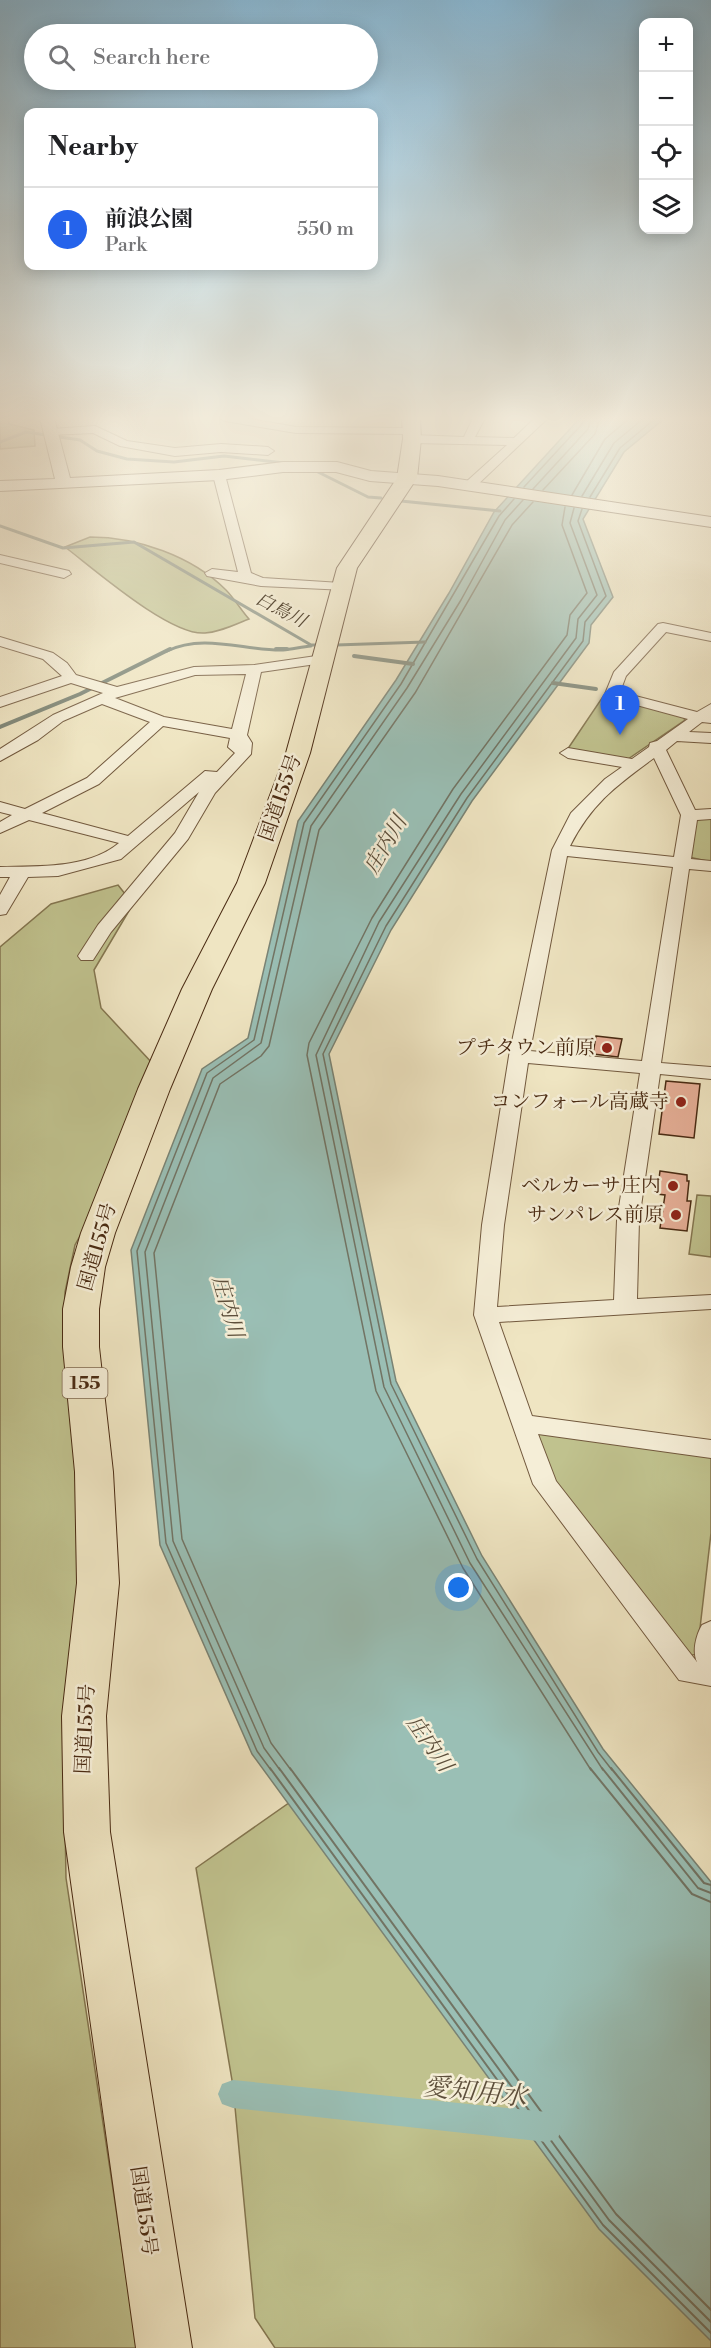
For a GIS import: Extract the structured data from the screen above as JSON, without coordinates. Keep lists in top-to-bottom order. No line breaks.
{"streets":{"highway":["国道155号","155"]},"water":["白鳥川","庄内川","愛知用水"],"places":["プチタウン前原","コンフォール高蔵寺","ベルカーサ庄内","サンパレス前原"],"page":{"map_buttons":["+","−"],"search":"Search here","heading":"Nearby","list":[{"mark":"1","name":"前浪公園","note":"Park","value":"550 m"}],"pins":"1"}}
